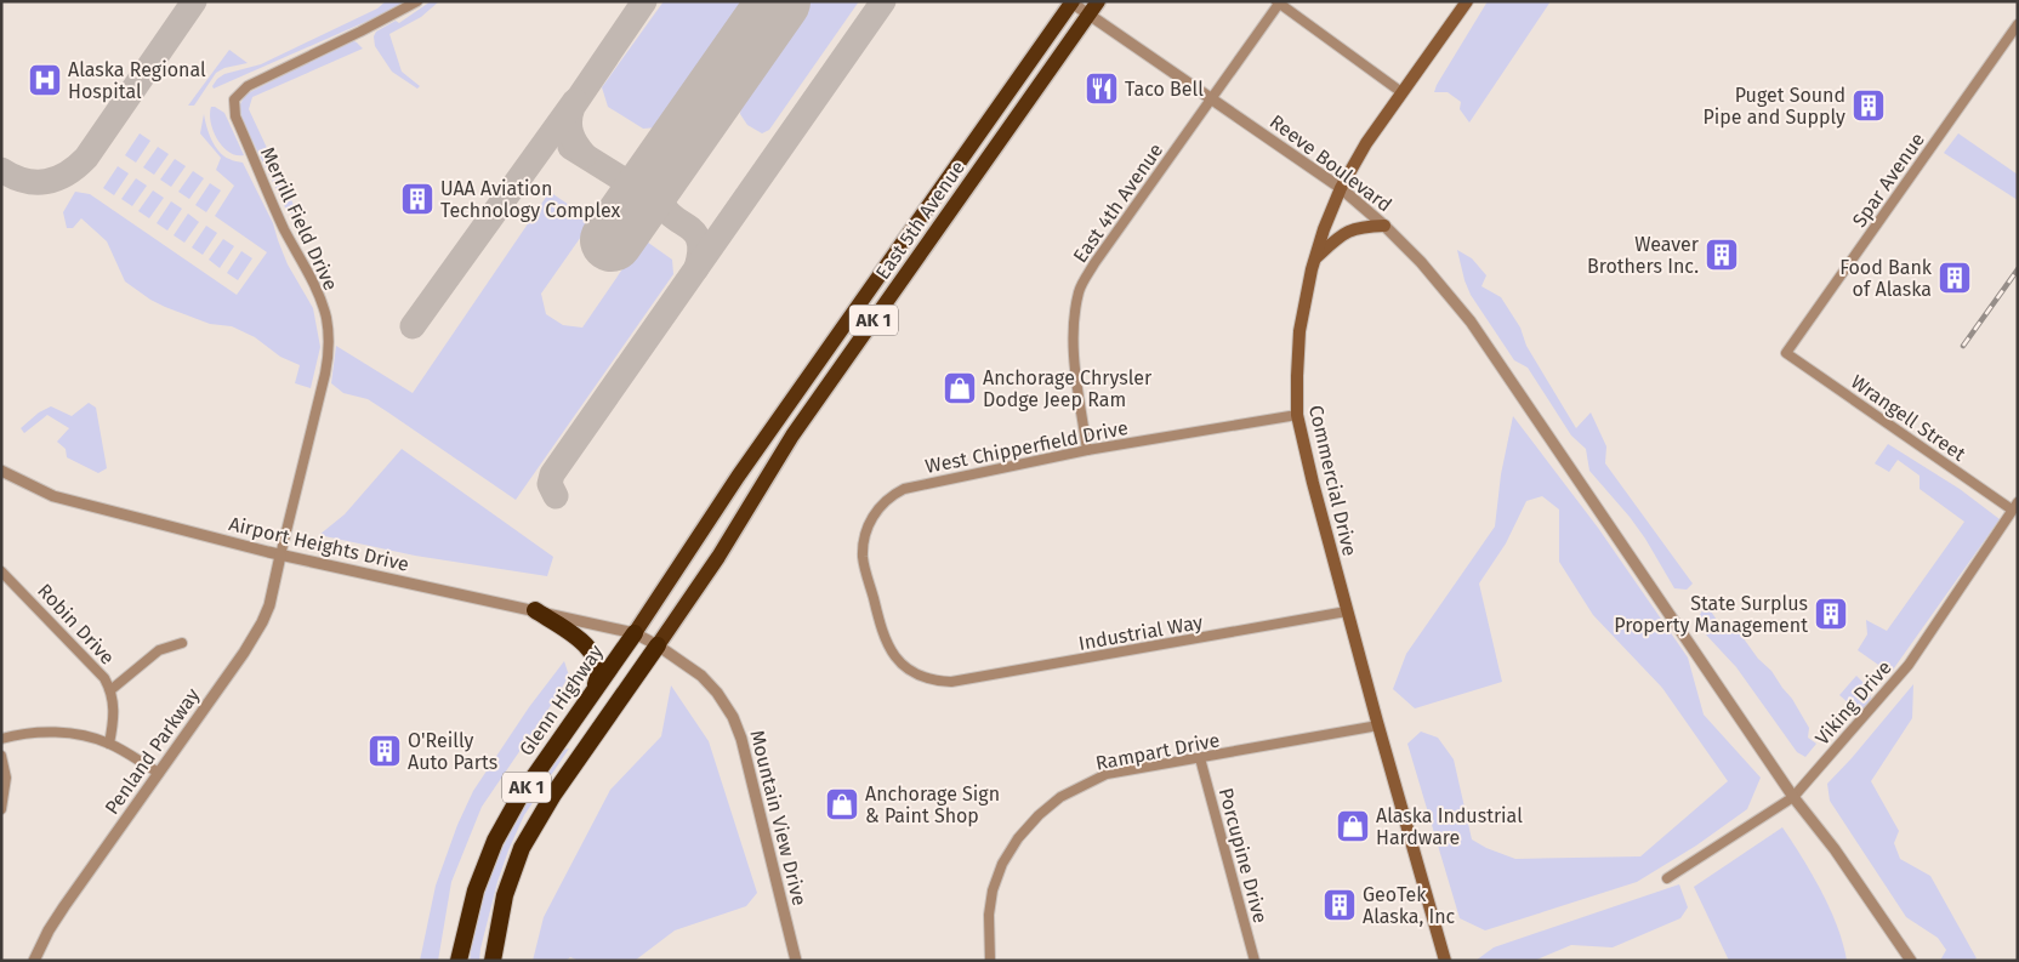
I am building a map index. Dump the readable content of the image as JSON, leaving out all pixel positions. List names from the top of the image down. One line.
{"streets":{"highway":["East 5th Avenue","AK 1","Glenn Highway"],"main road":["Commercial Drive"],"street":["Reeve Boulevard","Spar Avenue","East 4th Avenue","Merrill Field Drive","Wrangell Street","West Chipperfield Drive","Airport Heights Drive","Robin Drive","Industrial Way","Viking Drive","Penland Parkway","Rampart Drive","Mountain View Drive","Porcupine Drive"]},"crossings":[["Reeve Boulevard","East 4th Avenue"],["Reeve Boulevard","East 5th Avenue"],["Reeve Boulevard","Commercial Drive"],["Reeve Boulevard","Viking Drive"],["Spar Avenue","Wrangell Street"],["East 4th Avenue","West Chipperfield Drive"],["Merrill Field Drive","Airport Heights Drive"],["Merrill Field Drive","Penland Parkway"],["East 5th Avenue","AK 1"],["East 5th Avenue","Airport Heights Drive"],["East 5th Avenue","Glenn Highway"],["East 5th Avenue","Mountain View Drive"],["AK 1","Mountain View Drive"],["Wrangell Street","Viking Drive"],["West Chipperfield Drive","Commercial Drive"],["West Chipperfield Drive","Industrial Way"],["Commercial Drive","Industrial Way"],["Commercial Drive","Rampart Drive"],["Airport Heights Drive","Glenn Highway"],["Airport Heights Drive","Penland Parkway"],["Airport Heights Drive","Mountain View Drive"],["Glenn Highway","Mountain View Drive"],["Rampart Drive","Porcupine Drive"]],"places":{"hospital":["Alaska Regional Hospital"],"restaurant":["Taco Bell"],"building":["Puget Sound Pipe and Supply","UAA Aviation Technology Complex","Weaver Brothers Inc.","Food Bank of Alaska","State Surplus Property Management","O'Reilly Auto Parts","GeoTek Alaska, Inc"],"shop":["Anchorage Chrysler Dodge Jeep Ram","Anchorage Sign & Paint Shop","Alaska Industrial Hardware"]}}
